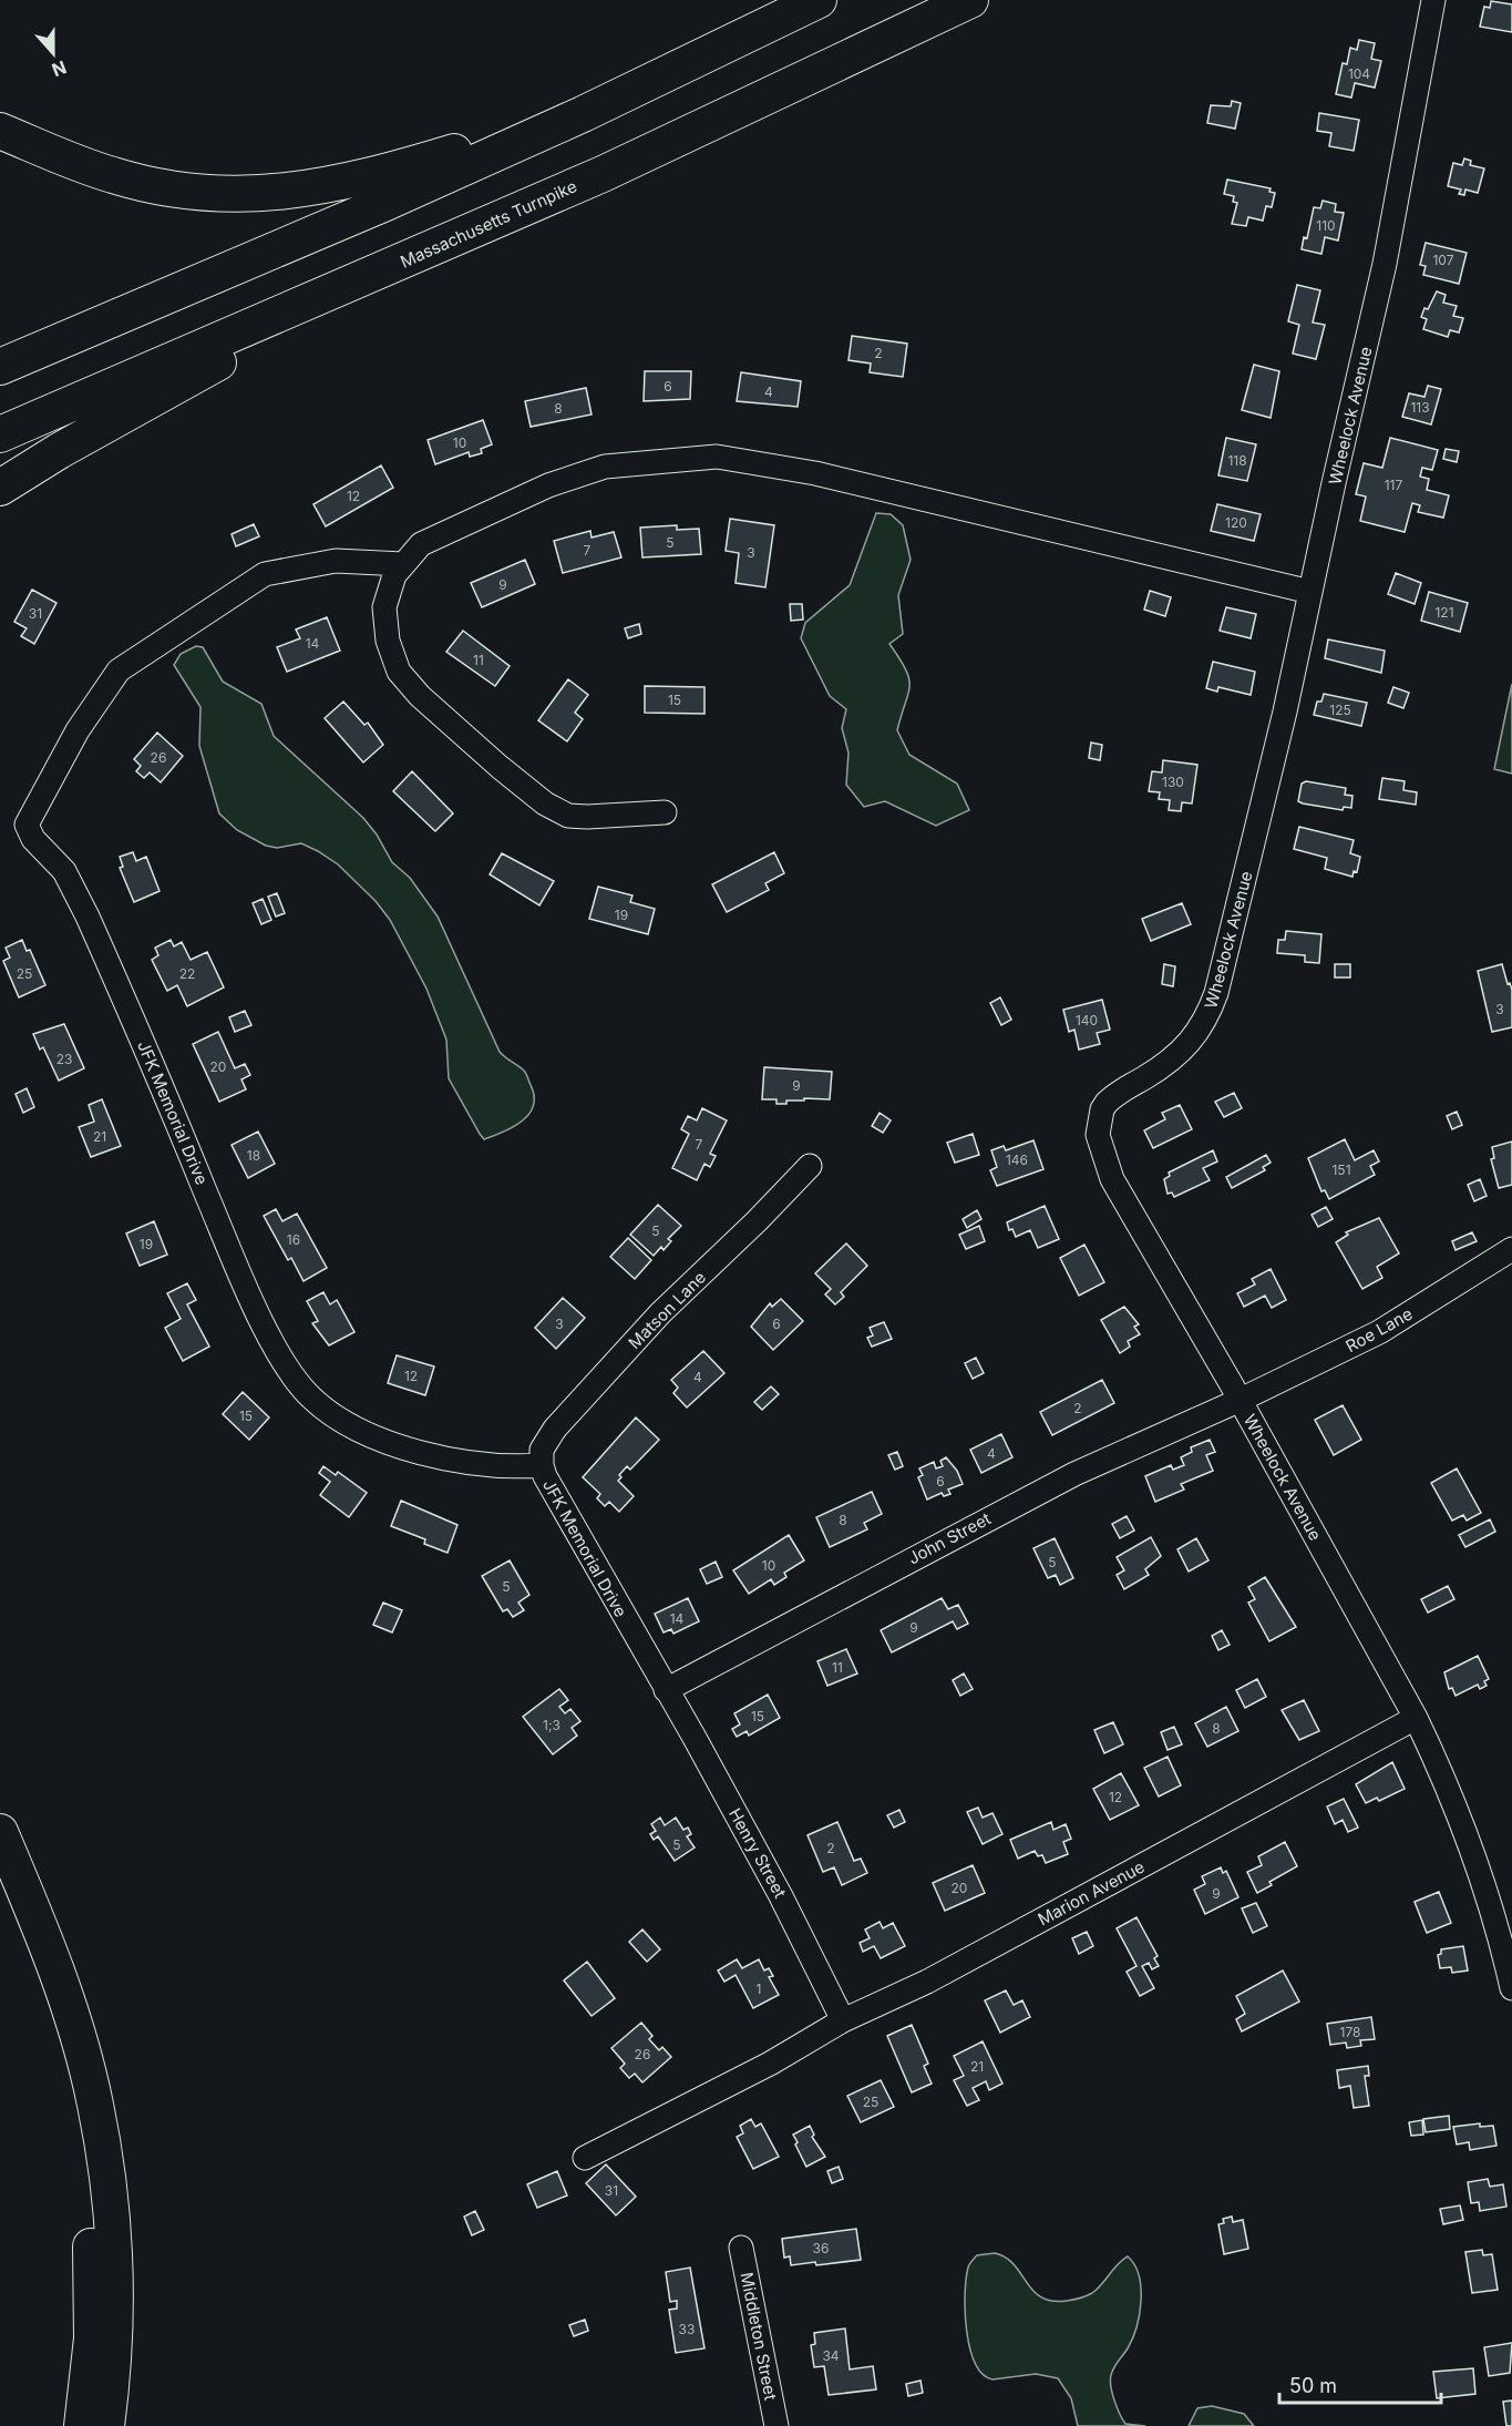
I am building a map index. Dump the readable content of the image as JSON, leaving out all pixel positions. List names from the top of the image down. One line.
{"streets":{"highway":["Massachusetts Turnpike"],"street":["Wheelock Avenue","JFK Memorial Drive","Matson Lane","Roe Lane","John Street","Henry Street","Marion Avenue","Middleton Street"]},"crossings":[["Wheelock Avenue","Roe Lane"],["Wheelock Avenue","John Street"],["Wheelock Avenue","Marion Avenue"],["JFK Memorial Drive","Matson Lane"],["JFK Memorial Drive","John Street"],["JFK Memorial Drive","Henry Street"],["Roe Lane","John Street"],["John Street","Henry Street"],["Henry Street","Marion Avenue"]],"house_numbers":["104","110","107","2","6","4","113","8","10","118","117","12","120","5","7","3","9","121","31","14","11","15","125","26","130","19","25","22","3","140","23","20","9","21","7","18","146","151","5","16","19","3","6","12","4","2","15","4","6","8","5","10","5","14","9","11","15","1;3","8","12","5","2","20","9","1","178","26","21","25","31","36","33","34"],"scale_bar":"50 m","north":"bottom"}
